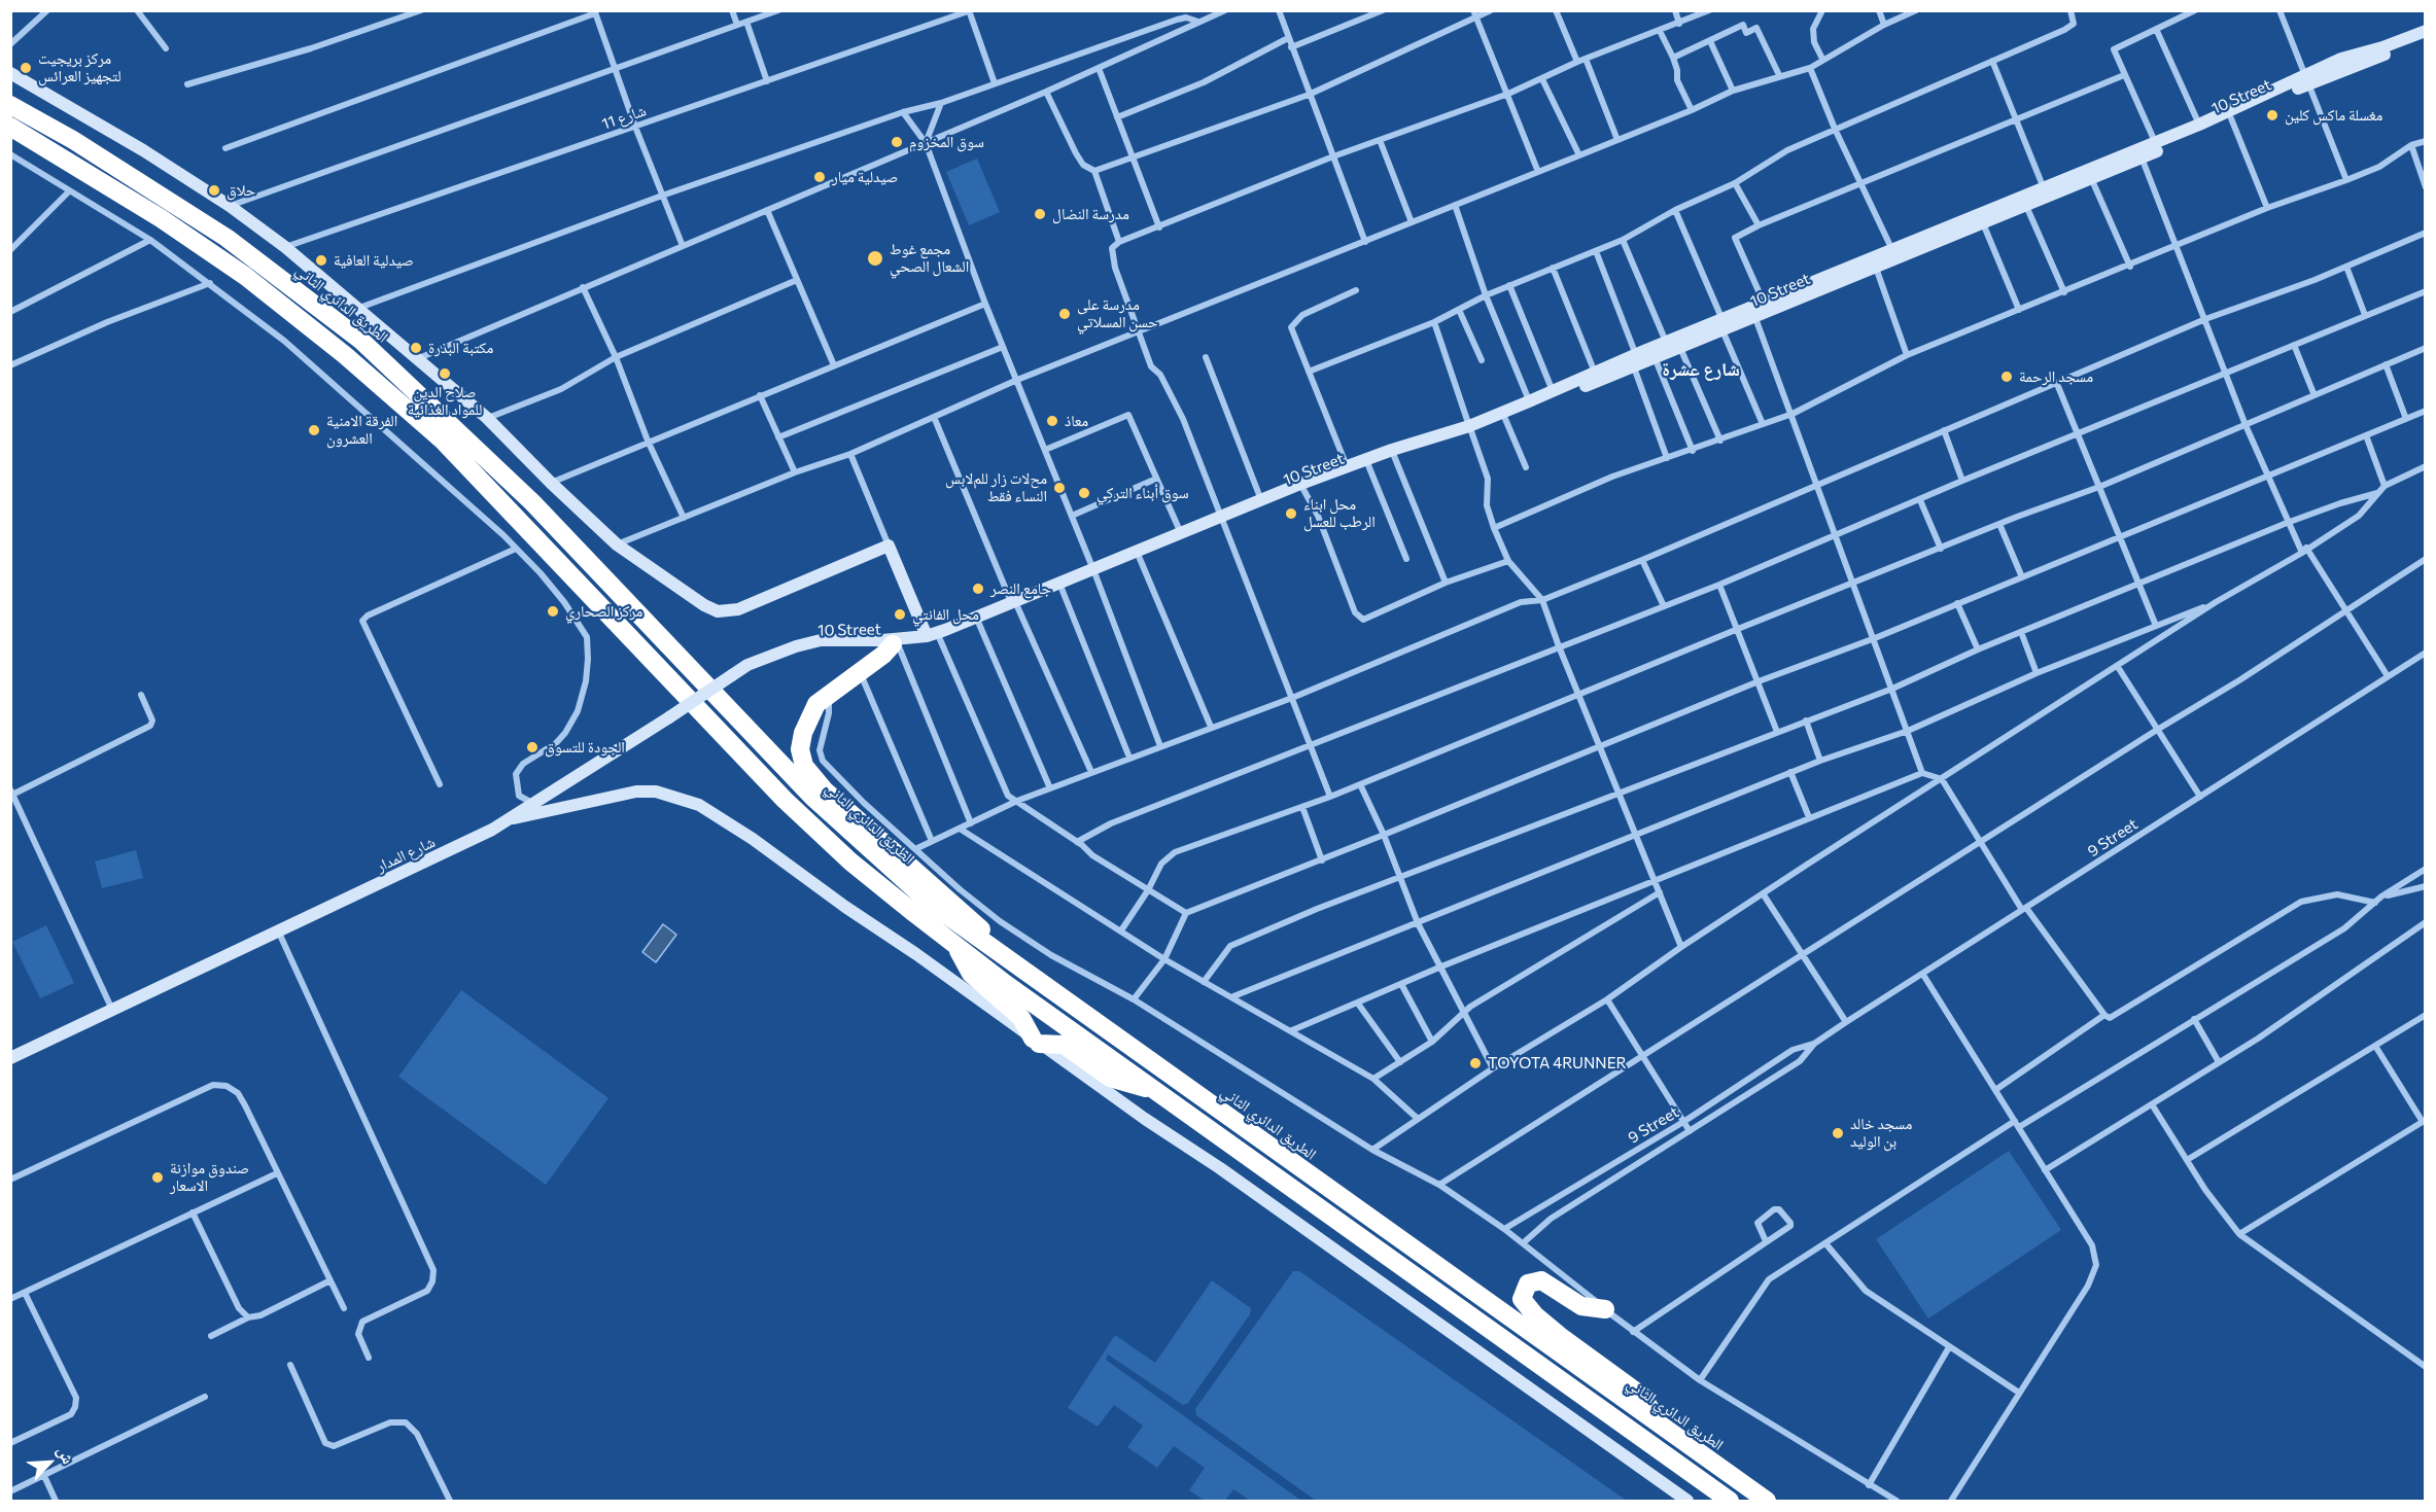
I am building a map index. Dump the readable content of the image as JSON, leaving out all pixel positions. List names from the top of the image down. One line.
{"streets":{"highway":["الطريق الدائري الثاني"],"main road":["10 Street","شارع المدار"],"street":["شارع 11","9 Street"]},"crossings":[["10 Street","شارع المدار"]],"districts":["شارع عشرة"],"places":["مركز بريجيت لتجهيز العرائس","مغسلة ماكس كلين","سوق المخزوم","صيدلية ميار","حلاق","مدرسة النضال","مجمع غوط الشعال الصحي","صيدلية العافية","مدرسة على حسن المسلاتي","مكتبة البذرة","صلاح الدين للمواد الغذائية","مسجد الرحمة","معاذ","الفرقة الامنية العشرون","محﻻت زار للمﻻبس النساء فقط","سوق أبناء التركي","محل ابناء الرطب للعسل","جامع النصر","مركز الصحاري","محل الفانتي","الجودة للتسوق","TOYOTA 4RUNNER","مسجد خالد بن الوليد","صندوق موازنة الاسعار"],"north":"top right"}
